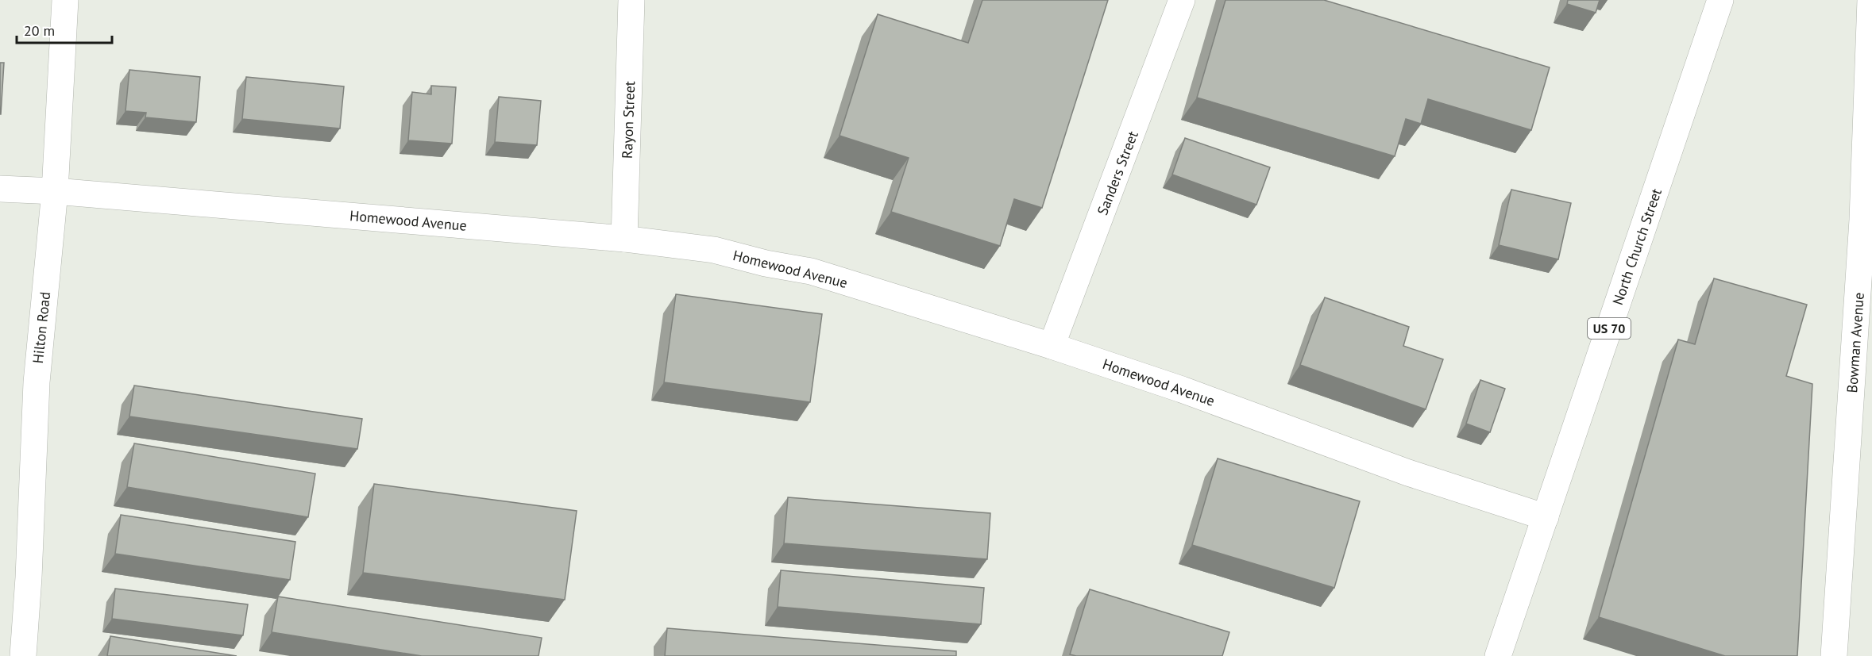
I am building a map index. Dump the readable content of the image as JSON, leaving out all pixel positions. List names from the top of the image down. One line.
{"streets":{"street":["Rayon Street","Sanders Street","Homewood Avenue","North Church Street","Hilton Road","US 70","Bowman Avenue"]},"crossings":[["Rayon Street","Homewood Avenue"],["Sanders Street","Homewood Avenue"],["Homewood Avenue","North Church Street"],["Homewood Avenue","Hilton Road"]],"scale_bar":"20 m"}
